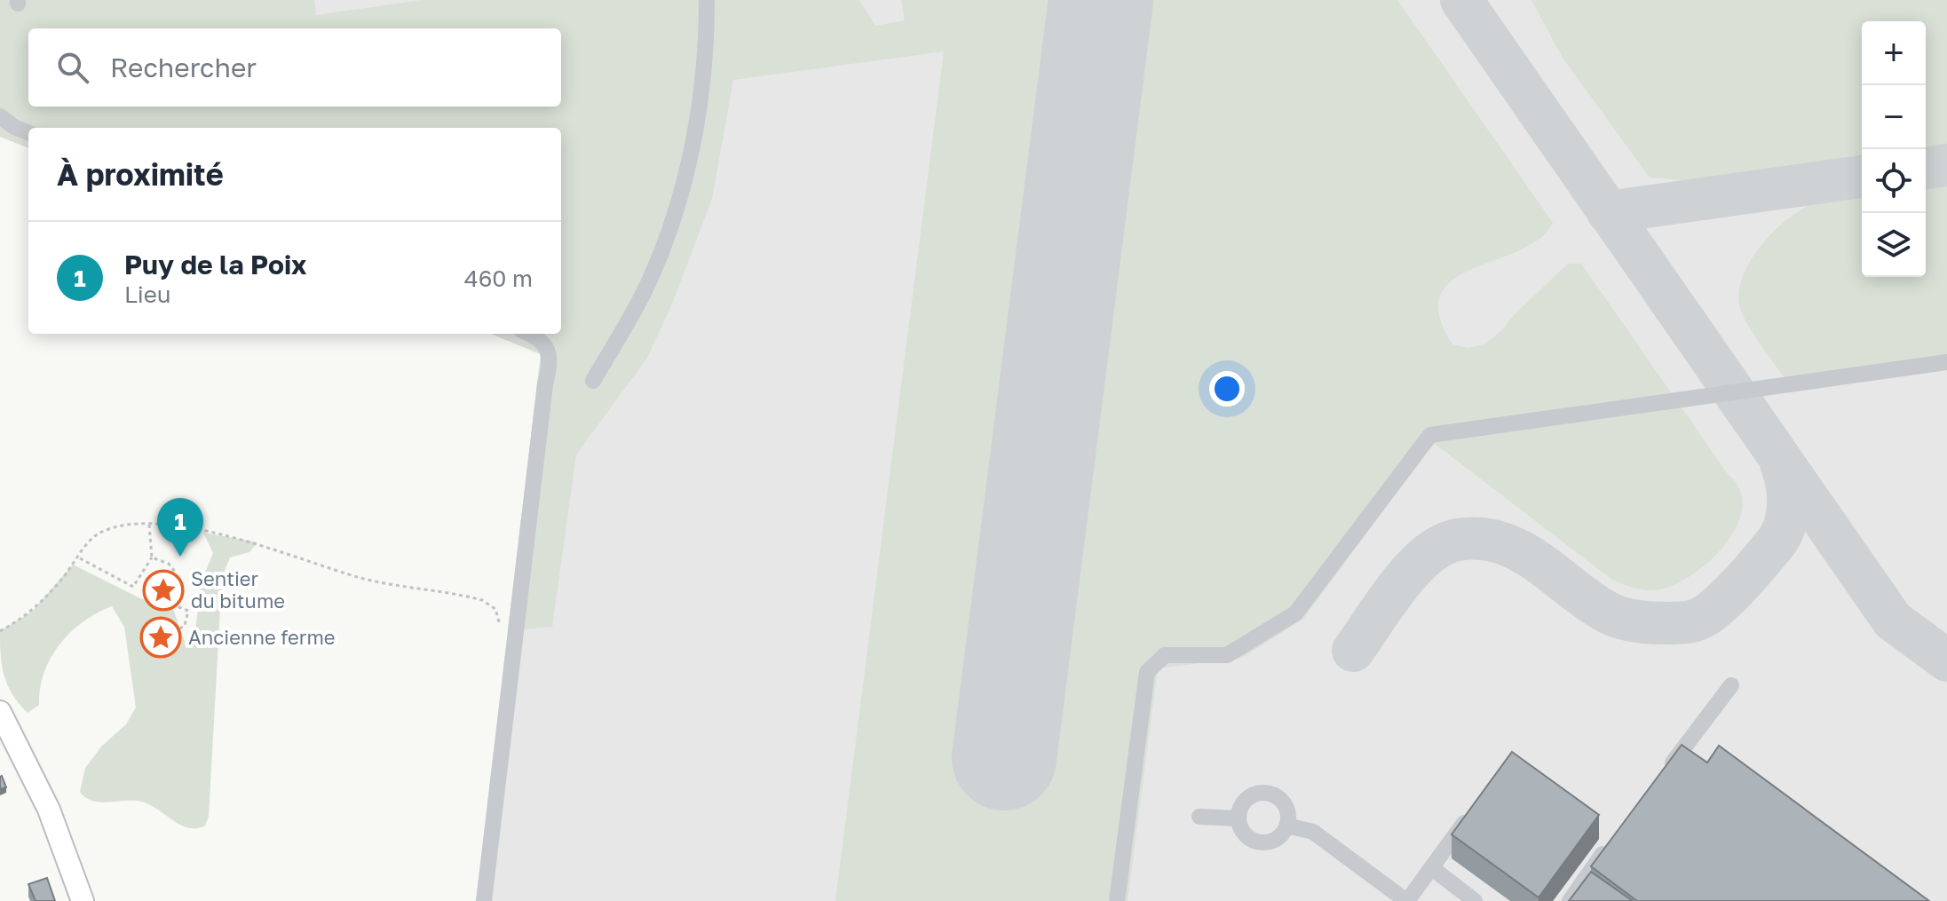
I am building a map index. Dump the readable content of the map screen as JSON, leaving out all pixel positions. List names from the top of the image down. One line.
{"places":{"place":["Sentier du bitume","Ancienne ferme"]},"page":{"map_buttons":["+","−"],"search":"Rechercher","heading":"À proximité","list":[{"mark":"1","name":"Puy de la Poix","note":"Lieu","value":"460 m"}],"pins":"1"}}
